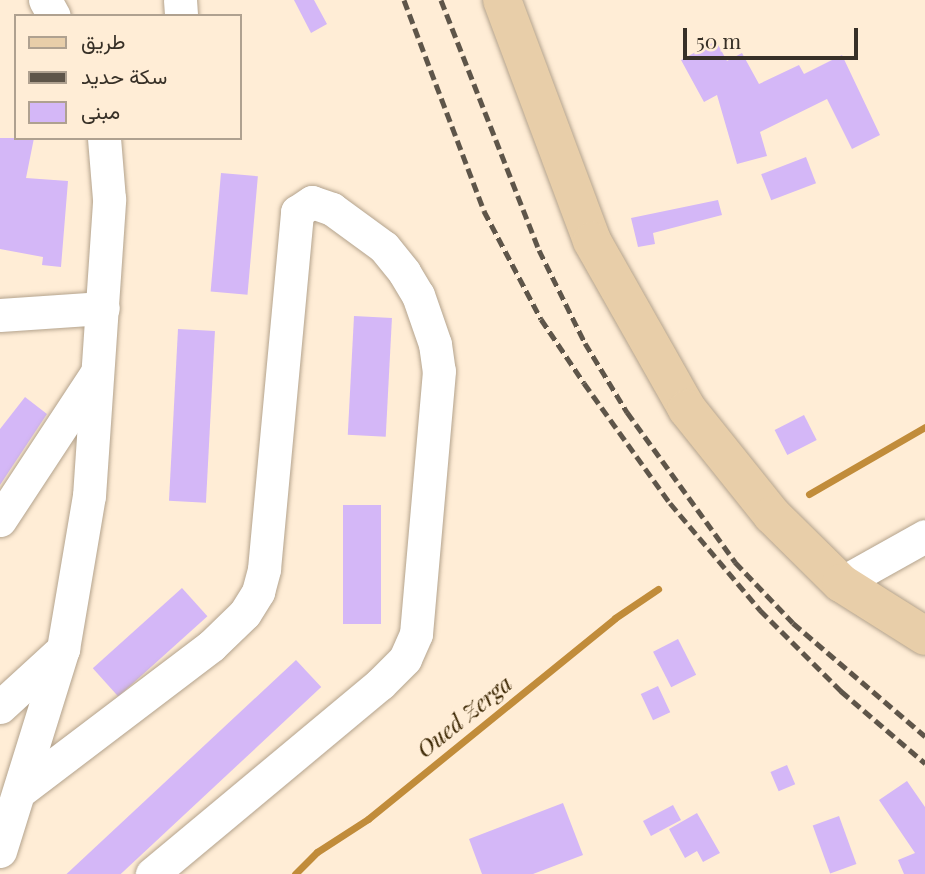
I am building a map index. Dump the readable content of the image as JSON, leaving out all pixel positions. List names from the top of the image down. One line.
{"water":["Oued Zerga"],"legend":["طريق","سكة حديد","مبنى"],"scale_bar":"50 m"}
